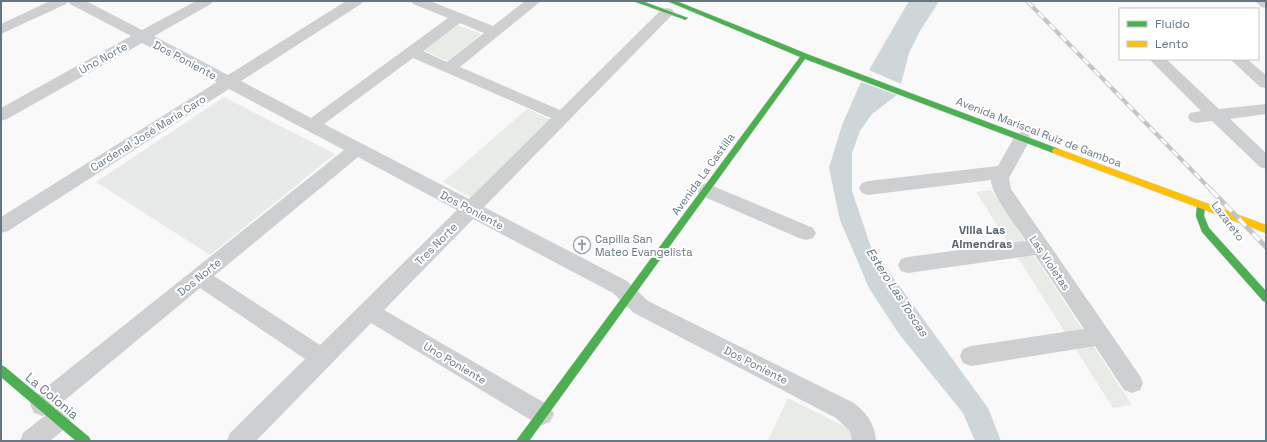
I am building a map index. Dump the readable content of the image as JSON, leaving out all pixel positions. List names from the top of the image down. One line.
{"streets":{"main road":["Avenida Mariscal Ruiz de Gamboa","Avenida La Castilla","Lazareto","La Colonia"],"street":["Uno Norte","Dos Poniente","Cardenal José María Caro","Tres Norte","Las Violetas","Dos Norte","Uno Poniente"]},"crossings":[["Uno Norte","Dos Poniente"],["Dos Poniente","Cardenal José María Caro"],["Dos Poniente","Avenida La Castilla"],["Dos Poniente","Tres Norte"],["Dos Poniente","Dos Norte"],["Avenida Mariscal Ruiz de Gamboa","Avenida La Castilla"],["Avenida Mariscal Ruiz de Gamboa","Lazareto"],["Avenida Mariscal Ruiz de Gamboa","Tres Norte"],["Avenida Mariscal Ruiz de Gamboa","Las Violetas"],["Avenida La Castilla","Uno Poniente"],["Tres Norte","Uno Poniente"],["Dos Norte","La Colonia"]],"districts":["Villa Las Almendras"],"water":["Estero Las Toscas"],"places":{"church":["Capilla San Mateo Evangelista"]},"legend":["Fluido","Lento"]}
